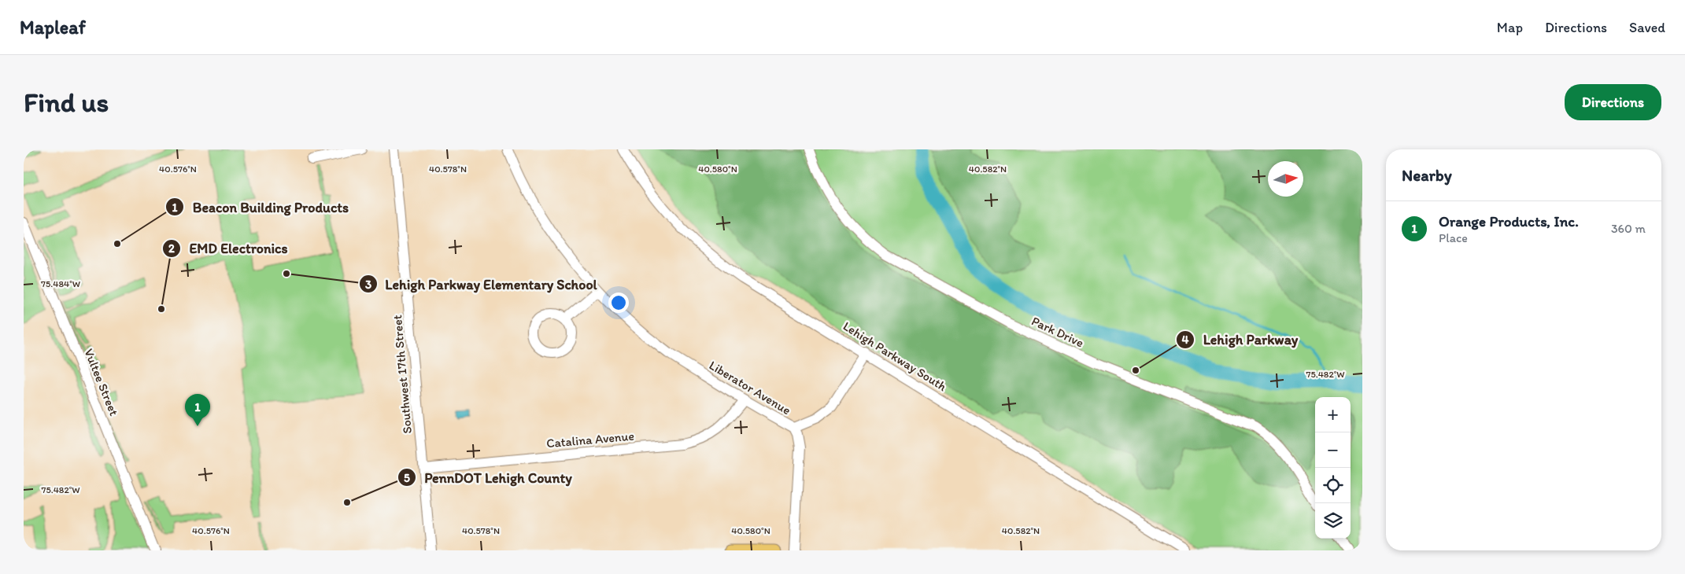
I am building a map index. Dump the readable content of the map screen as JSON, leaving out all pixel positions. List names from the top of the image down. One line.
{"streets":{"street":["Park Drive","Lehigh Parkway South","Southwest 17th Street","Vultee Street","Liberator Avenue","Catalina Avenue"]},"crossings":[["Southwest 17th Street","Catalina Avenue"],["Liberator Avenue","Catalina Avenue"]],"places":["Beacon Building Products","Lehigh Parkway Elementary School","EMD Electronics","Lehigh Parkway","PennDOT Lehigh County"],"north":"right","page":{"header":"Mapleaf","nav":["Map","Directions","Saved"],"buttons":"Directions","title":"Find us","heading":"Nearby","list":[{"mark":"1","name":"Orange Products, Inc.","note":"Place","value":"360 m"}],"pins":"1","map_buttons":["+","−"]},"coordinates":["40.576°N","40.578°N","40.580°N","40.582°N","75.484°W","75.482°W"]}
